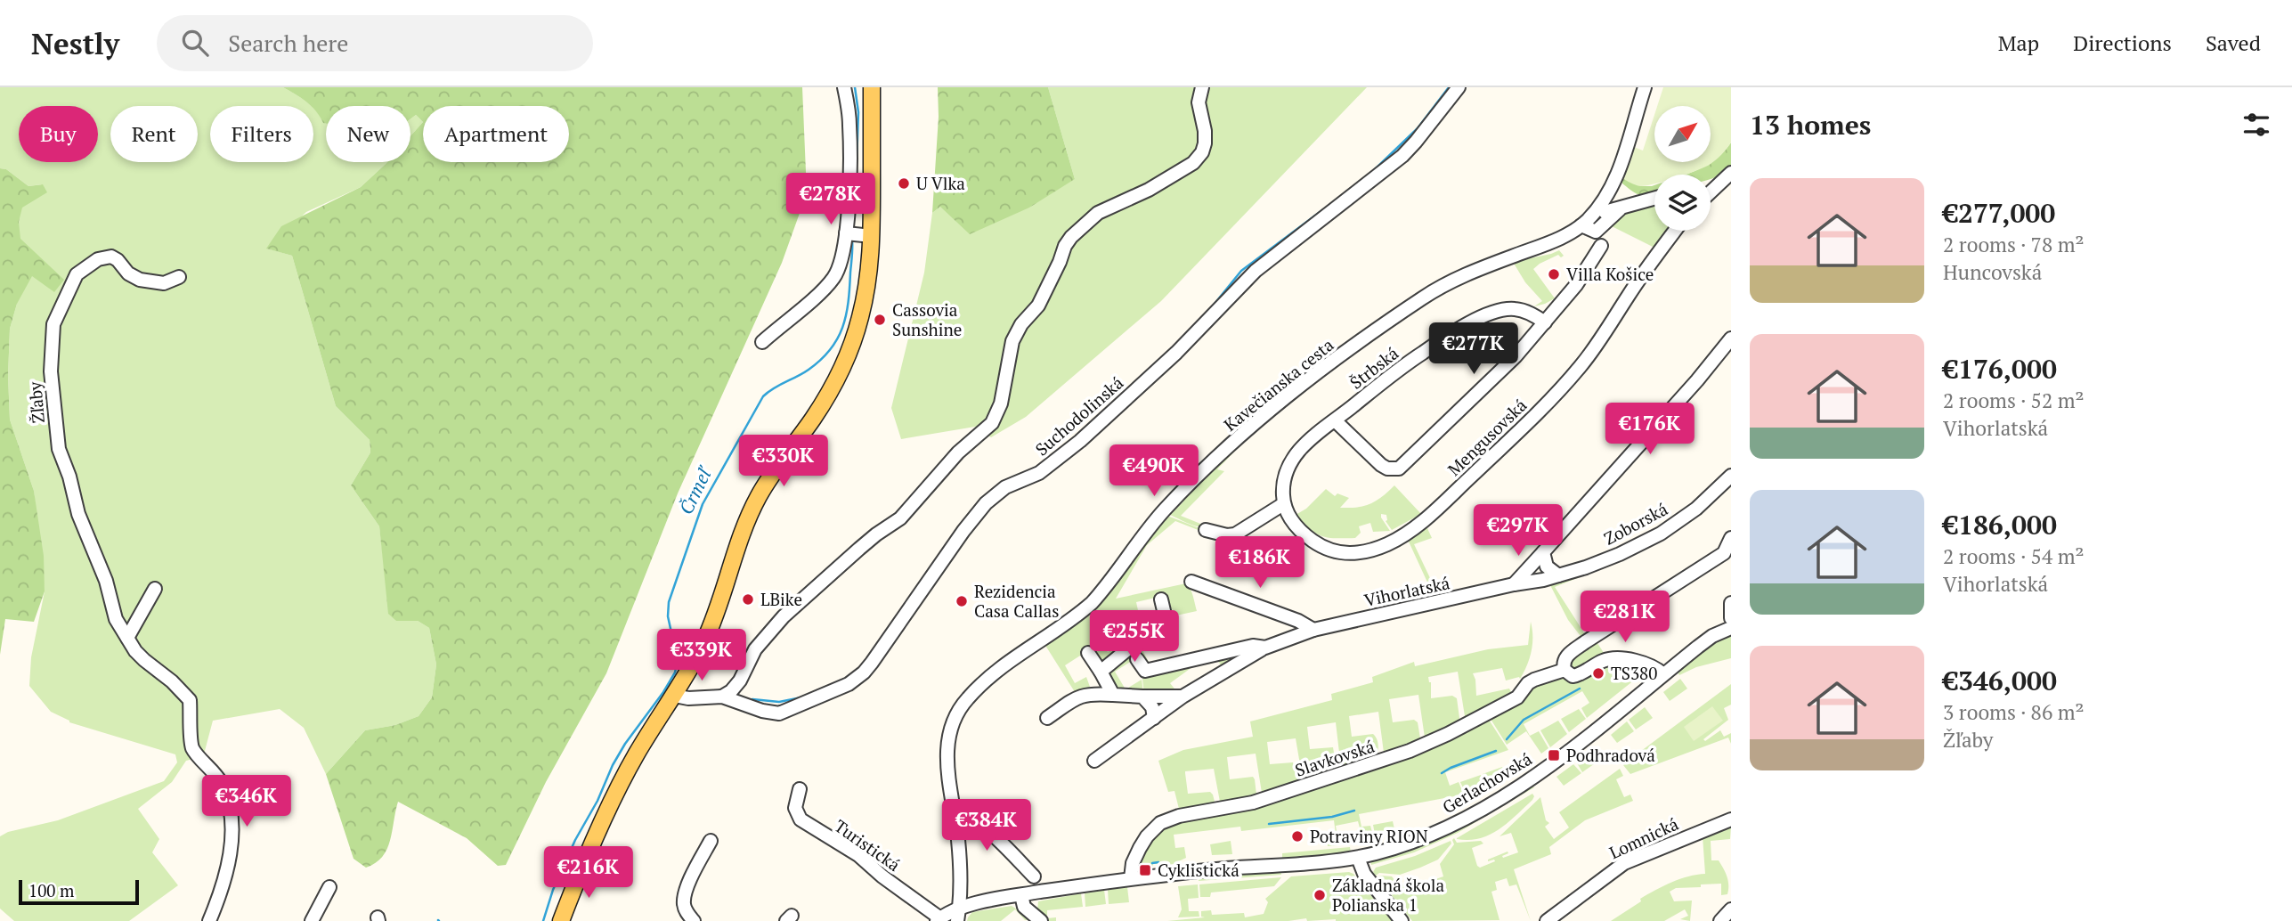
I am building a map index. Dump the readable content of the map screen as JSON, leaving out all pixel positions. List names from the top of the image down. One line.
{"streets":{"street":["Štrbská","Kavečianska cesta","Žľaby","Suchodolinská","Mengusovská","Zoborská","Vihorlatská","Slavkovská","Gerlachovská","Lomnická","Turistická"]},"crossings":[["Štrbská","Mengusovská"],["Kavečianska cesta","Gerlachovská"],["Kavečianska cesta","Turistická"],["Zoborská","Vihorlatská"],["Slavkovská","Gerlachovská"],["Gerlachovská","Turistická"]],"water":["Črmeľ"],"places":{"other":["U Vlka","Villa Košice","Cassovia Sunshine","LBike","Rezidencia Casa Callas","TS380","Potraviny RION","Základná škola Polianska 1"],"transit":["Podhradová","Cyklistická"]},"scale_bar":"100 m","north":"top right","page":{"header":"Nestly","search":"Search here","nav":["Map","Directions","Saved"],"heading":"13 homes","chip":["Buy","Rent","Filters","New","Apartment"],"list":[{"name":"€277,000","note":"2 rooms · 78 m² · Huncovská"},{"name":"€176,000","note":"2 rooms · 52 m² · Vihorlatská"},{"name":"€186,000","note":"2 rooms · 54 m² · Vihorlatská"},{"name":"€346,000","note":"3 rooms · 86 m² · Žľaby"}],"price":["€278K","€277K","€176K","€330K","€490K","€297K","€186K","€281K","€255K","€339K","€346K","€384K","€216K"],"scale":"100 m"}}
